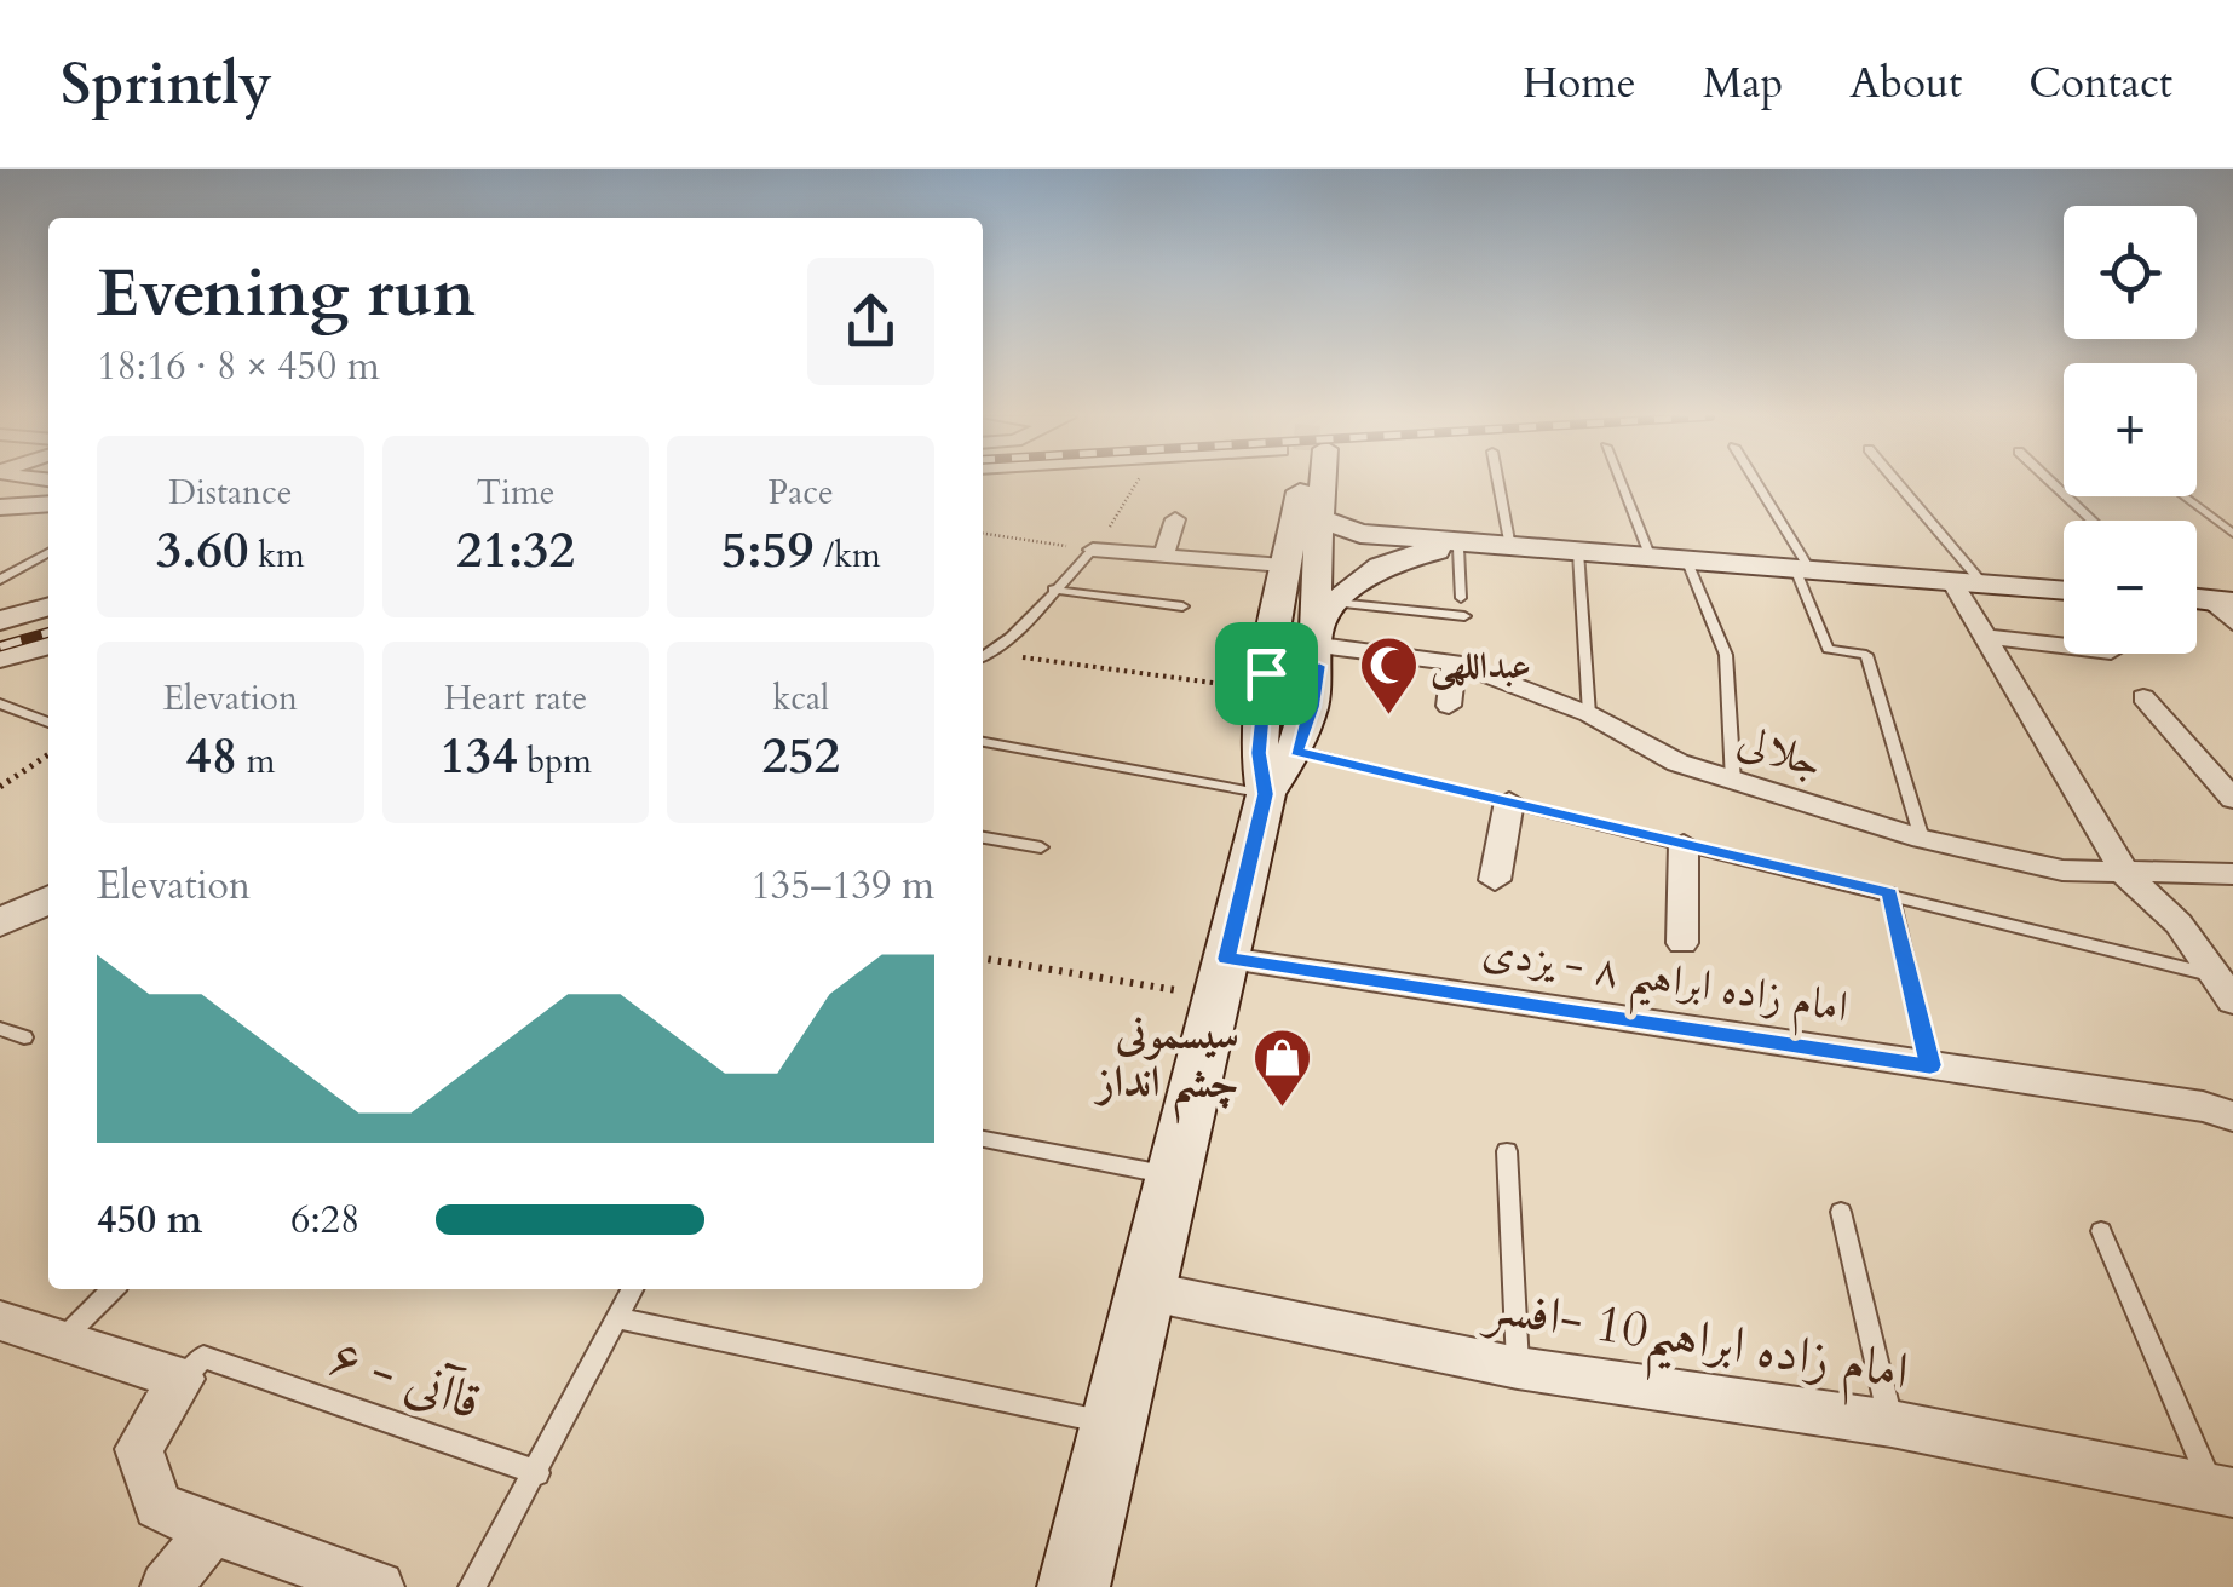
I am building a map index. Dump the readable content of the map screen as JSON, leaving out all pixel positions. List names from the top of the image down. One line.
{"streets":{"street":["جلالی","امام زاده ابراهیم ۸ - یزدی","امام زاده ابراهیم10 -افسر"],"lane":["۶ - قاآنی"]},"places":{"mosque":["عبداللهی"],"shop":["سیسمونی چشم انداز"]},"page":{"header":"Sprintly","nav":["Home","Map","About","Contact"],"map_buttons":["+","−"],"heading":["Evening run","18:16 · 8 × 450 m"],"stats":[["Distance","3.60 km"],["Time","21:32"],["Pace","5:59 /km"],["Elevation","48 m"],["Heart rate","134 bpm"],["kcal","252"]],"chart":["Elevation","135–139 m"],"list":[{"name":"450 m","note":"6:28"}]}}
